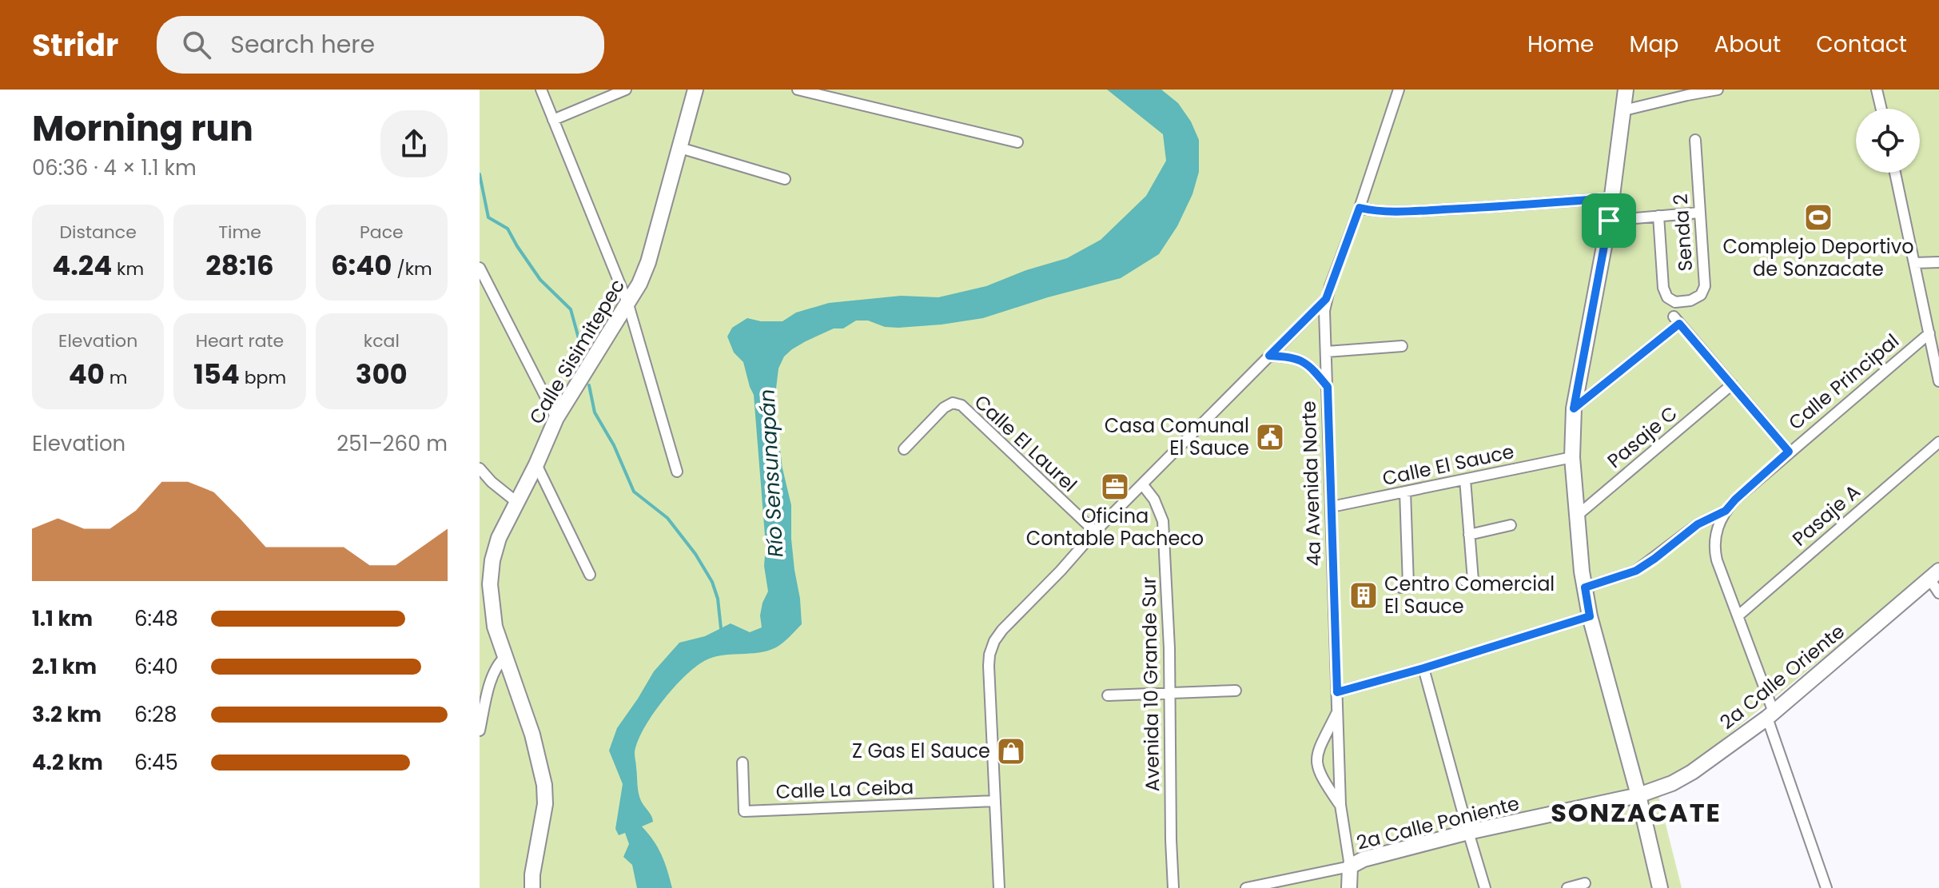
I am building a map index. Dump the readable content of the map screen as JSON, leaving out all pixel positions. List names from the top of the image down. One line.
{"streets":{"street":["Senda 2","Calle Sisimitepec","Calle Principal","Pasaje C","Calle El Laurel","Calle El Sauce","4a Avenida Norte","Pasaje A","2a Calle Oriente","Avenida 10 Grande Sur","Calle La Ceiba","2a Calle Poniente"]},"crossings":[["Calle El Sauce","4a Avenida Norte"],["4a Avenida Norte","2a Calle Poniente"],["2a Calle Oriente","2a Calle Poniente"]],"districts":["SONZACATE"],"water":["Río Sensunapán"],"places":{"sports":["Complejo Deportivo de Sonzacate"],"public building":["Casa Comunal El Sauce"],"office":["Oficina Contable Pacheco"],"building":["Centro Comercial El Sauce"],"shop":["Z Gas El Sauce"]},"page":{"header":"Stridr","search":"Search here","nav":["Home","Map","About","Contact"],"heading":["Morning run","06:36 · 4 × 1.1 km"],"stats":[["Distance","4.24 km"],["Time","28:16"],["Pace","6:40 /km"],["Elevation","40 m"],["Heart rate","154 bpm"],["kcal","300"]],"chart":["Elevation","251–260 m"],"list":[{"name":"1.1 km","note":"6:48"},{"name":"2.1 km","note":"6:40"},{"name":"3.2 km","note":"6:28"},{"name":"4.2 km","note":"6:45"}]}}
